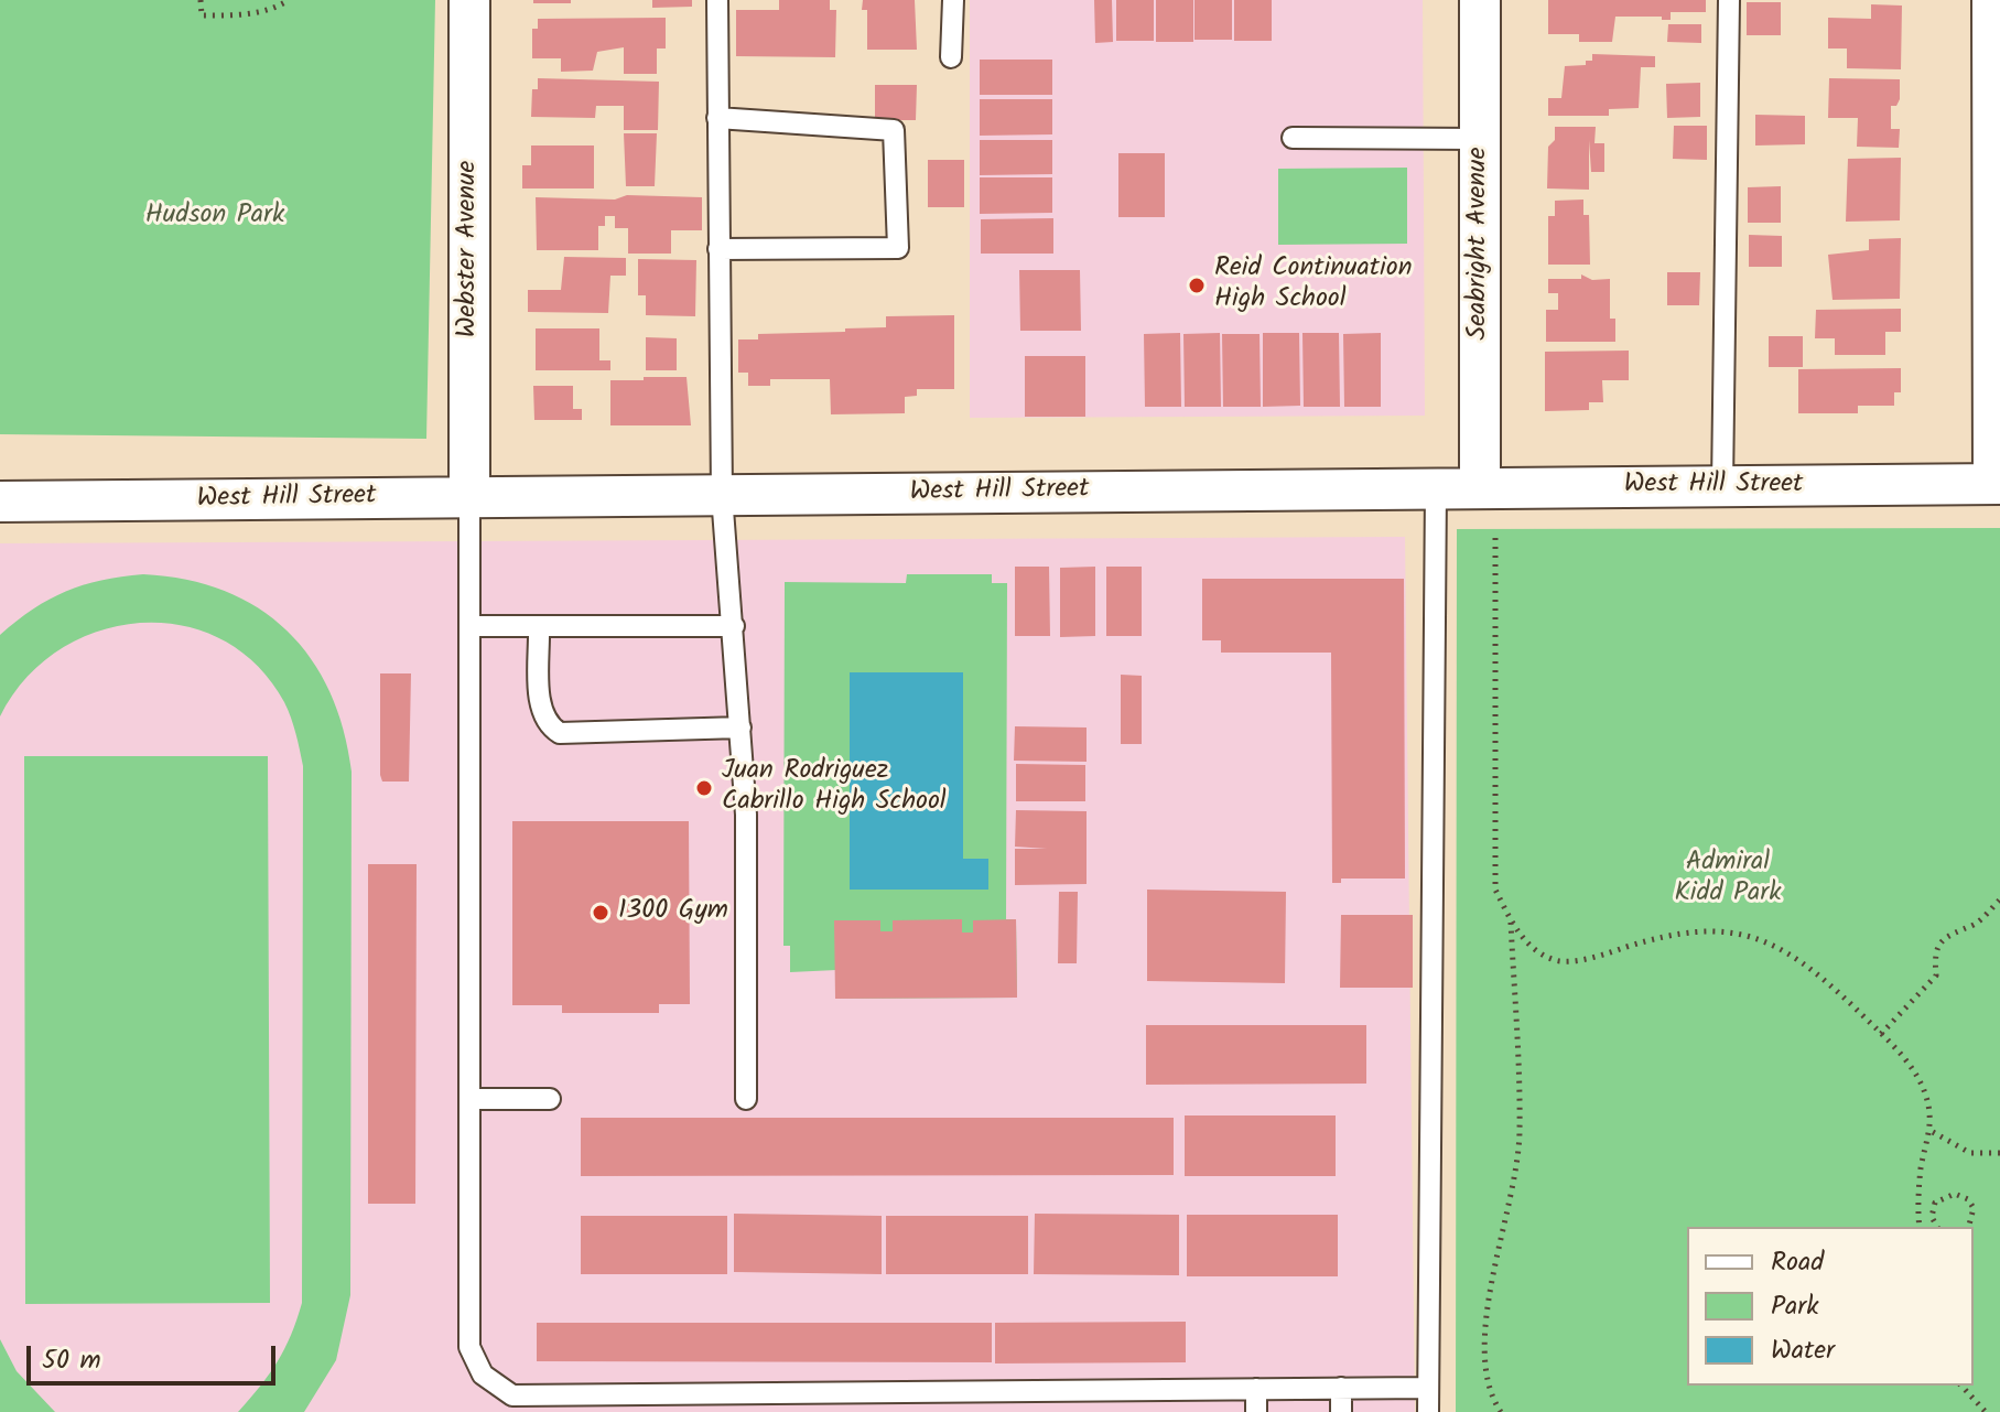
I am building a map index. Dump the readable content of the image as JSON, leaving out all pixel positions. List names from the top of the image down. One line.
{"streets":{"street":["Seabright Avenue","Webster Avenue","West Hill Street"]},"crossings":[["Seabright Avenue","West Hill Street"],["Webster Avenue","West Hill Street"]],"parks":["Hudson Park","Admiral Kidd Park"],"places":["Reid Continuation High School","Juan Rodriguez Cabrillo High School","1300 Gym"],"legend":["Road","Park","Water"],"scale_bar":"50 m"}
